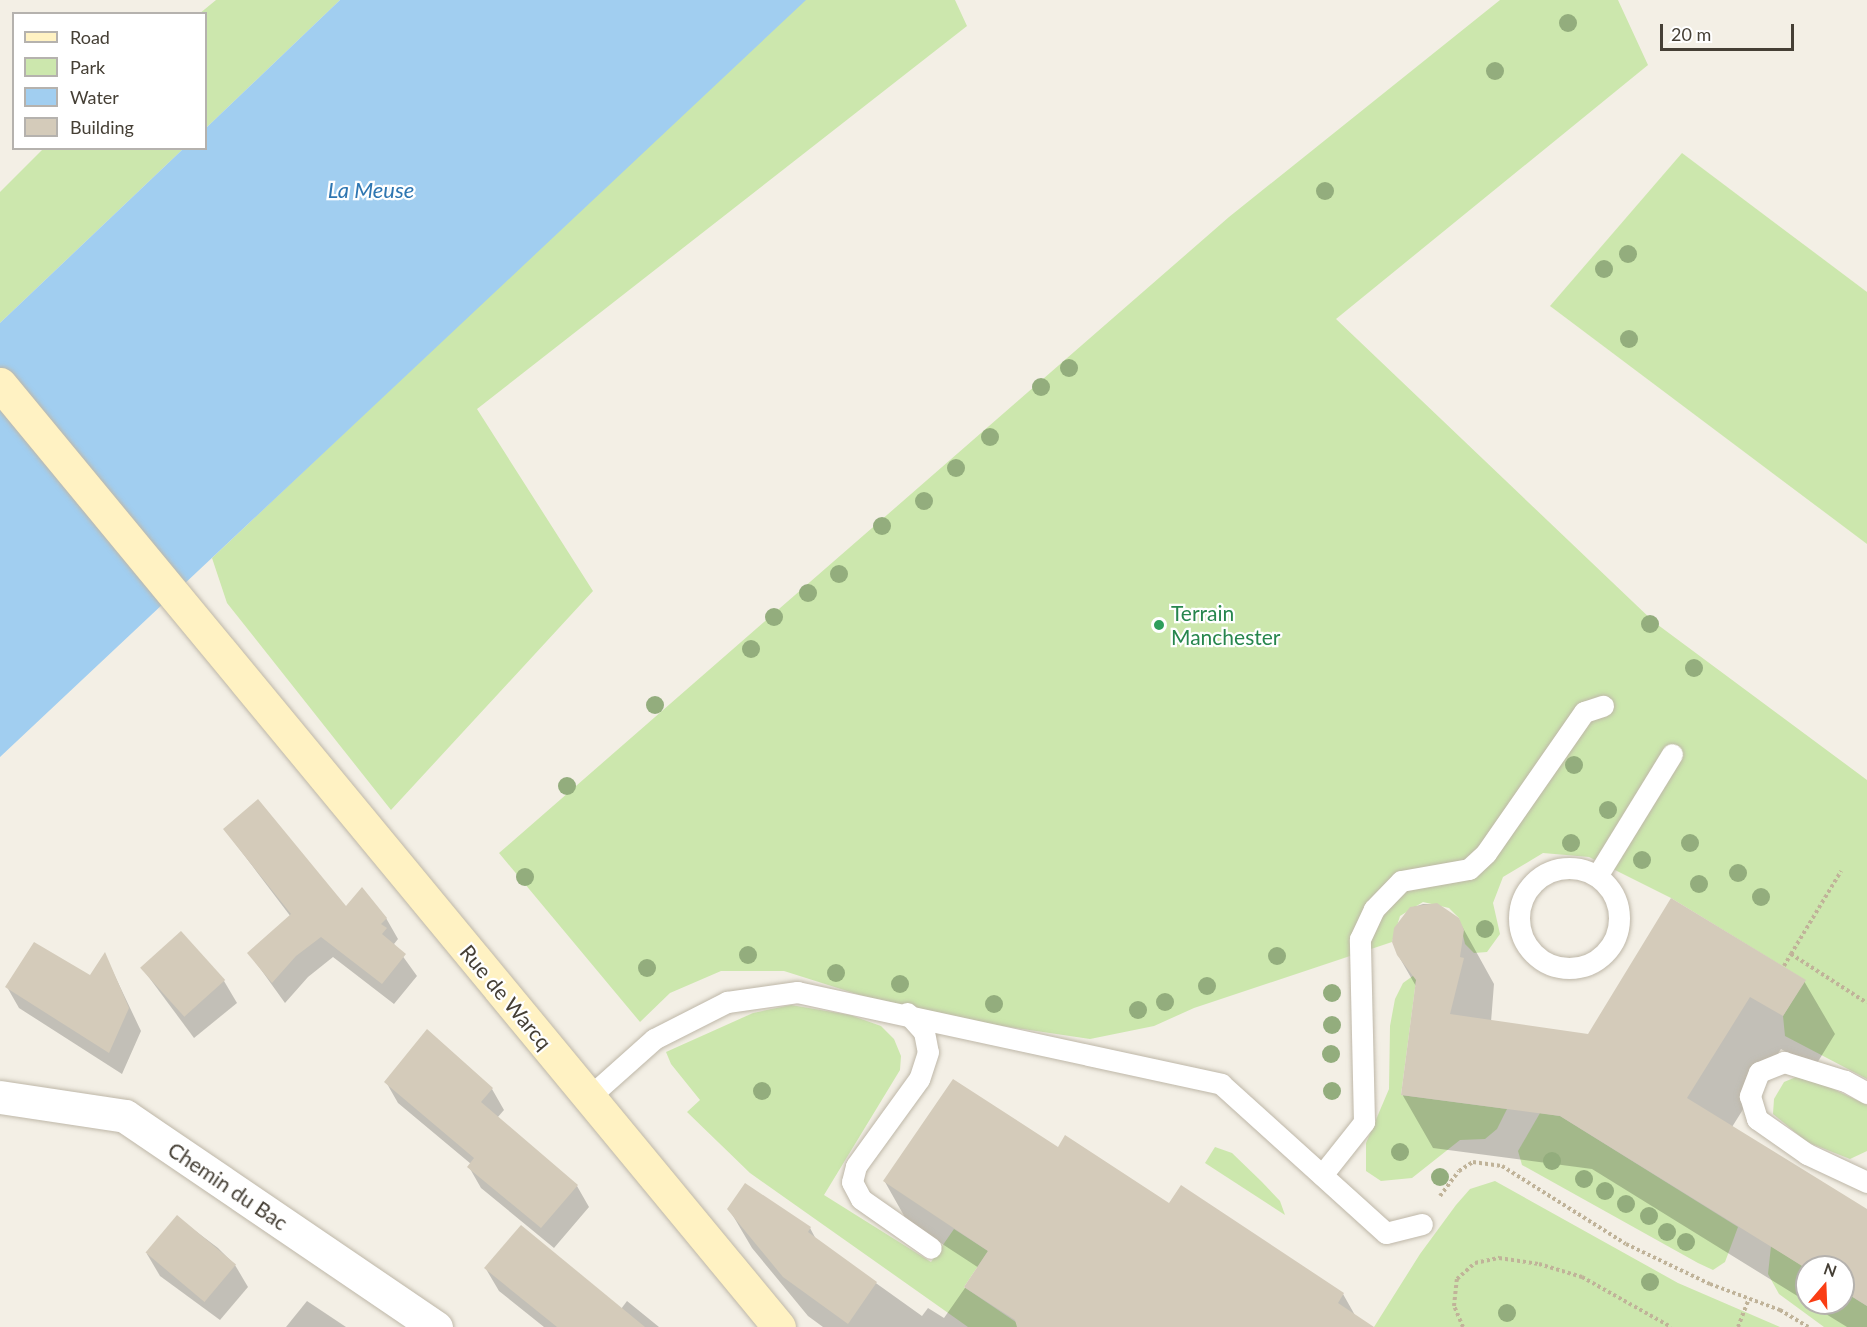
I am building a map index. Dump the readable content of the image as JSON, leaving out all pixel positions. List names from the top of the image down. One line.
{"streets":{"main road":["Rue de Warcq"],"street":["Chemin du Bac"]},"water":["La Meuse"],"places":["Terrain Manchester"],"legend":["Road","Park","Water","Building"],"scale_bar":"20 m","north":"top"}
